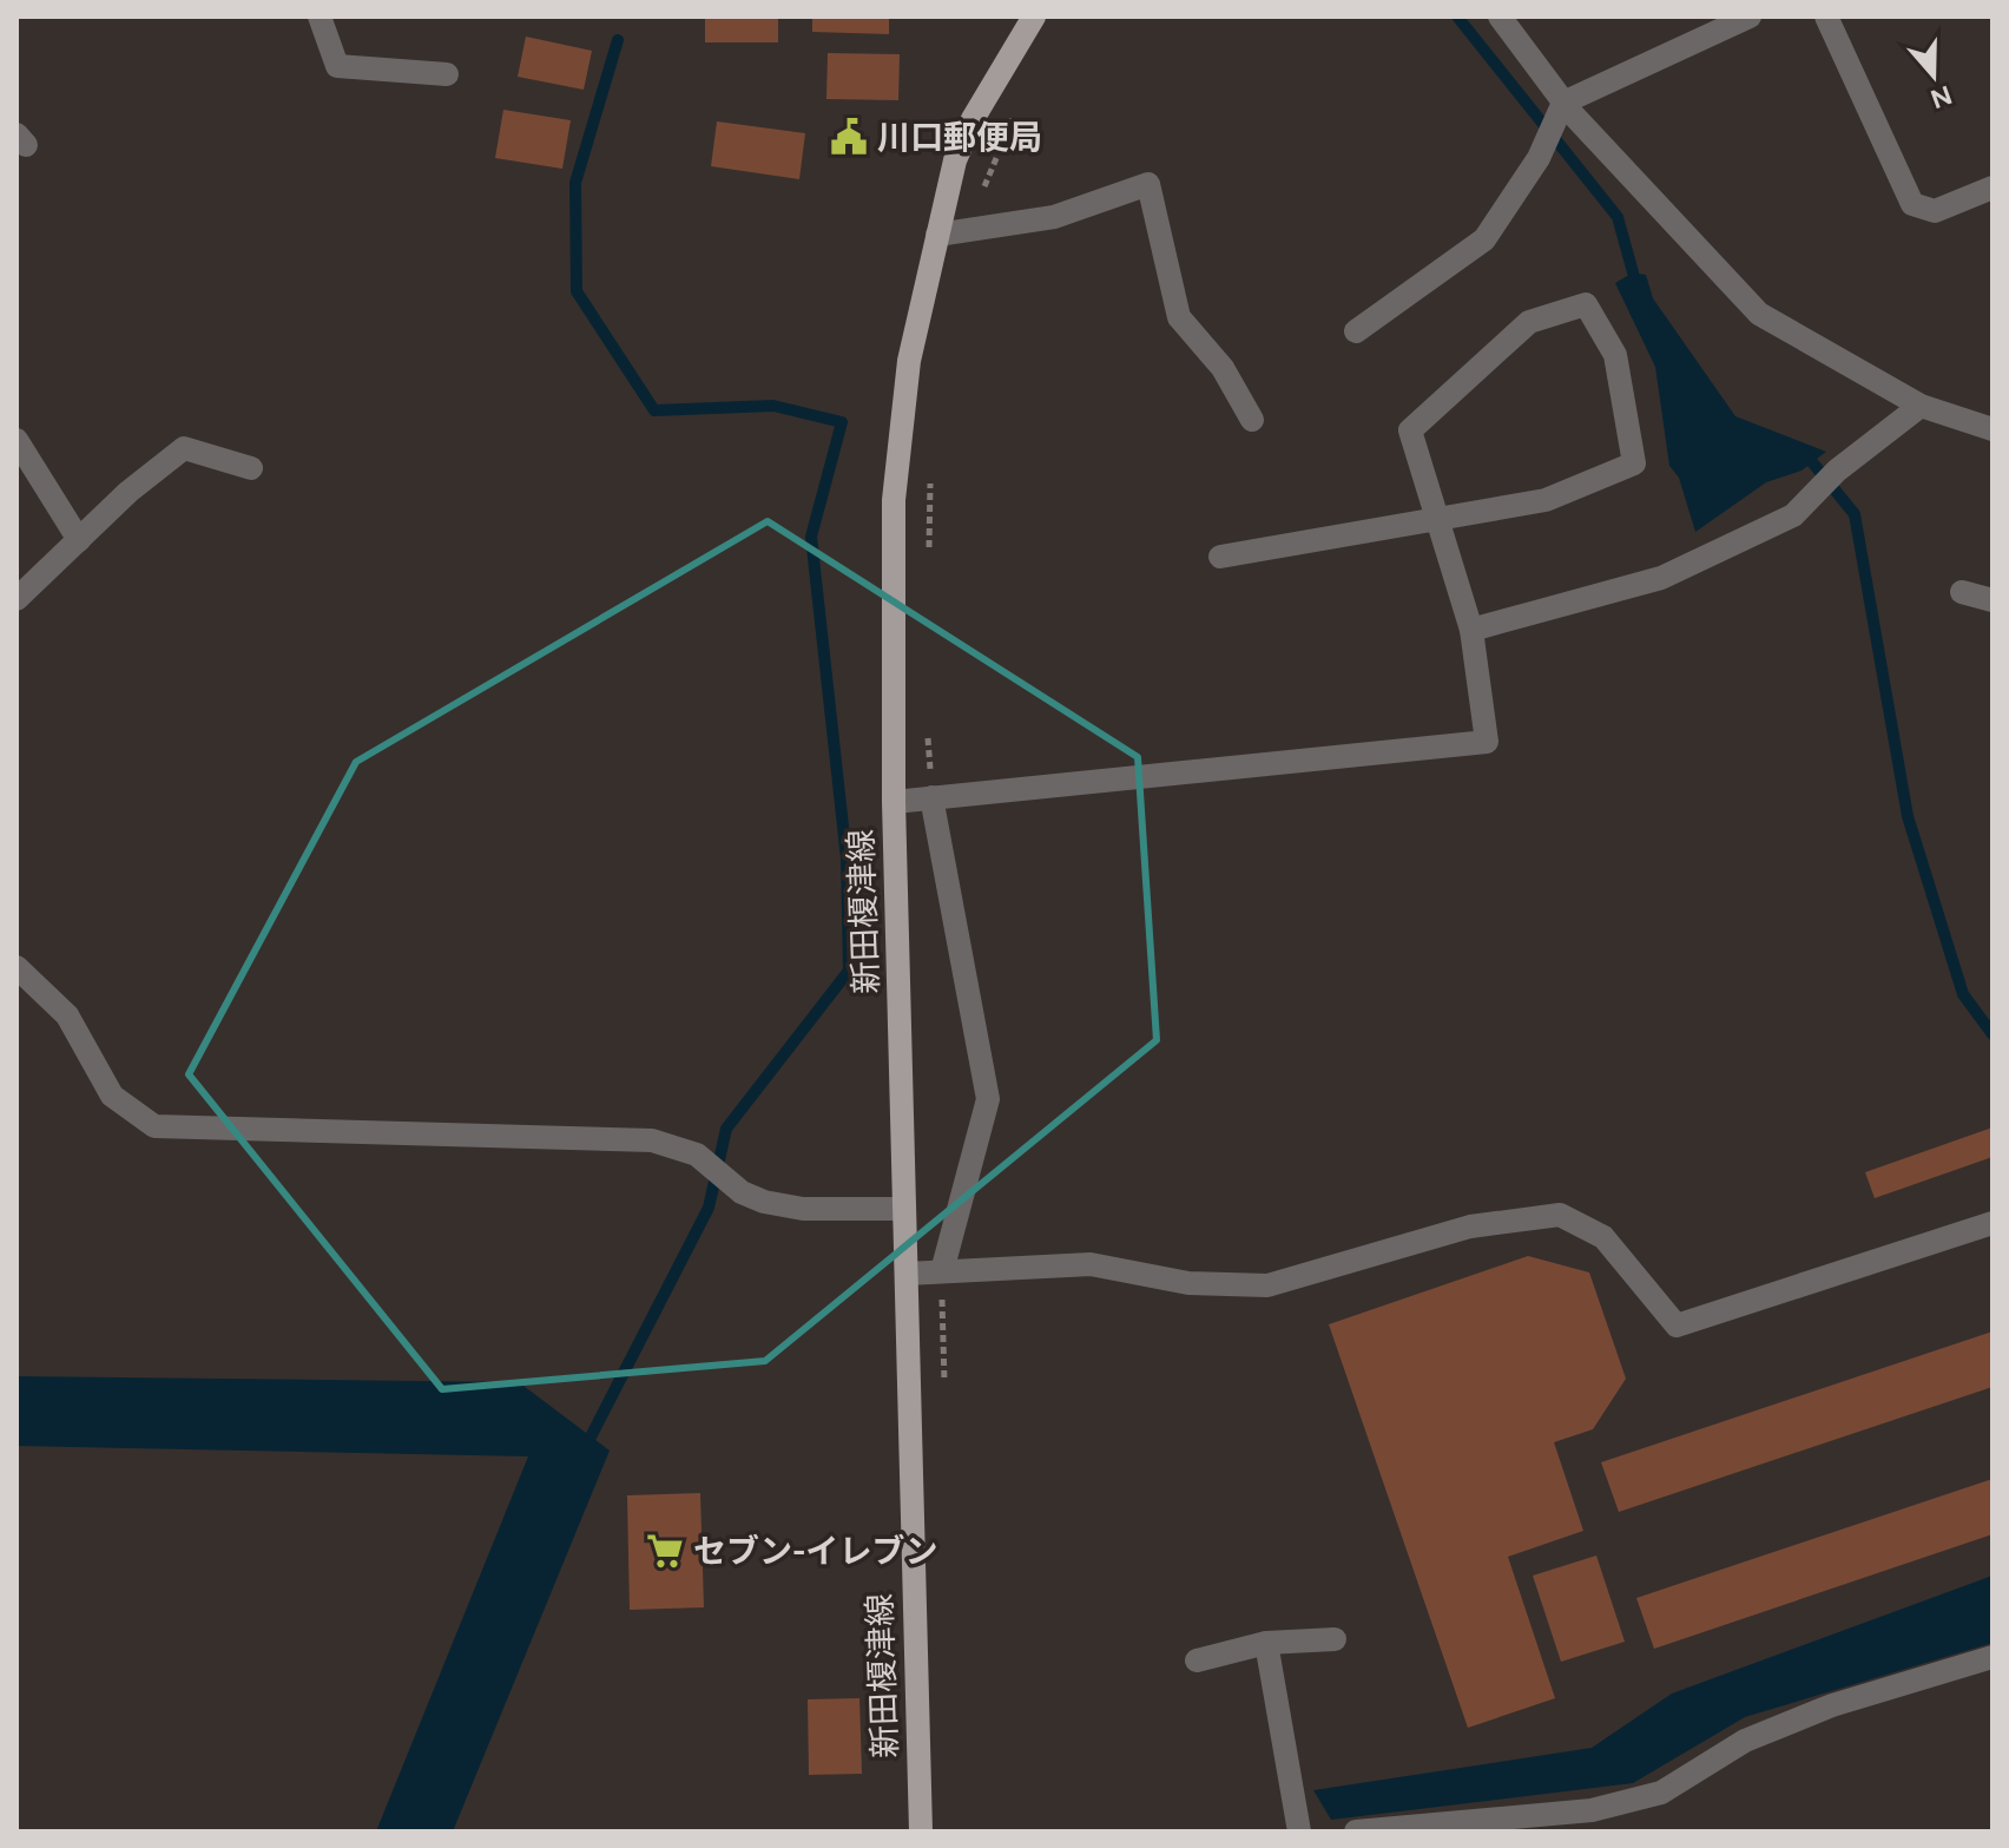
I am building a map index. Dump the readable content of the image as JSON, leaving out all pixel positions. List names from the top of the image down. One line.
{"streets":{"main road":["新田榎津線"]},"places":{"public building":["川口郵便局"],"supermarket":["セブン-イレブン"]},"north":"bottom"}
